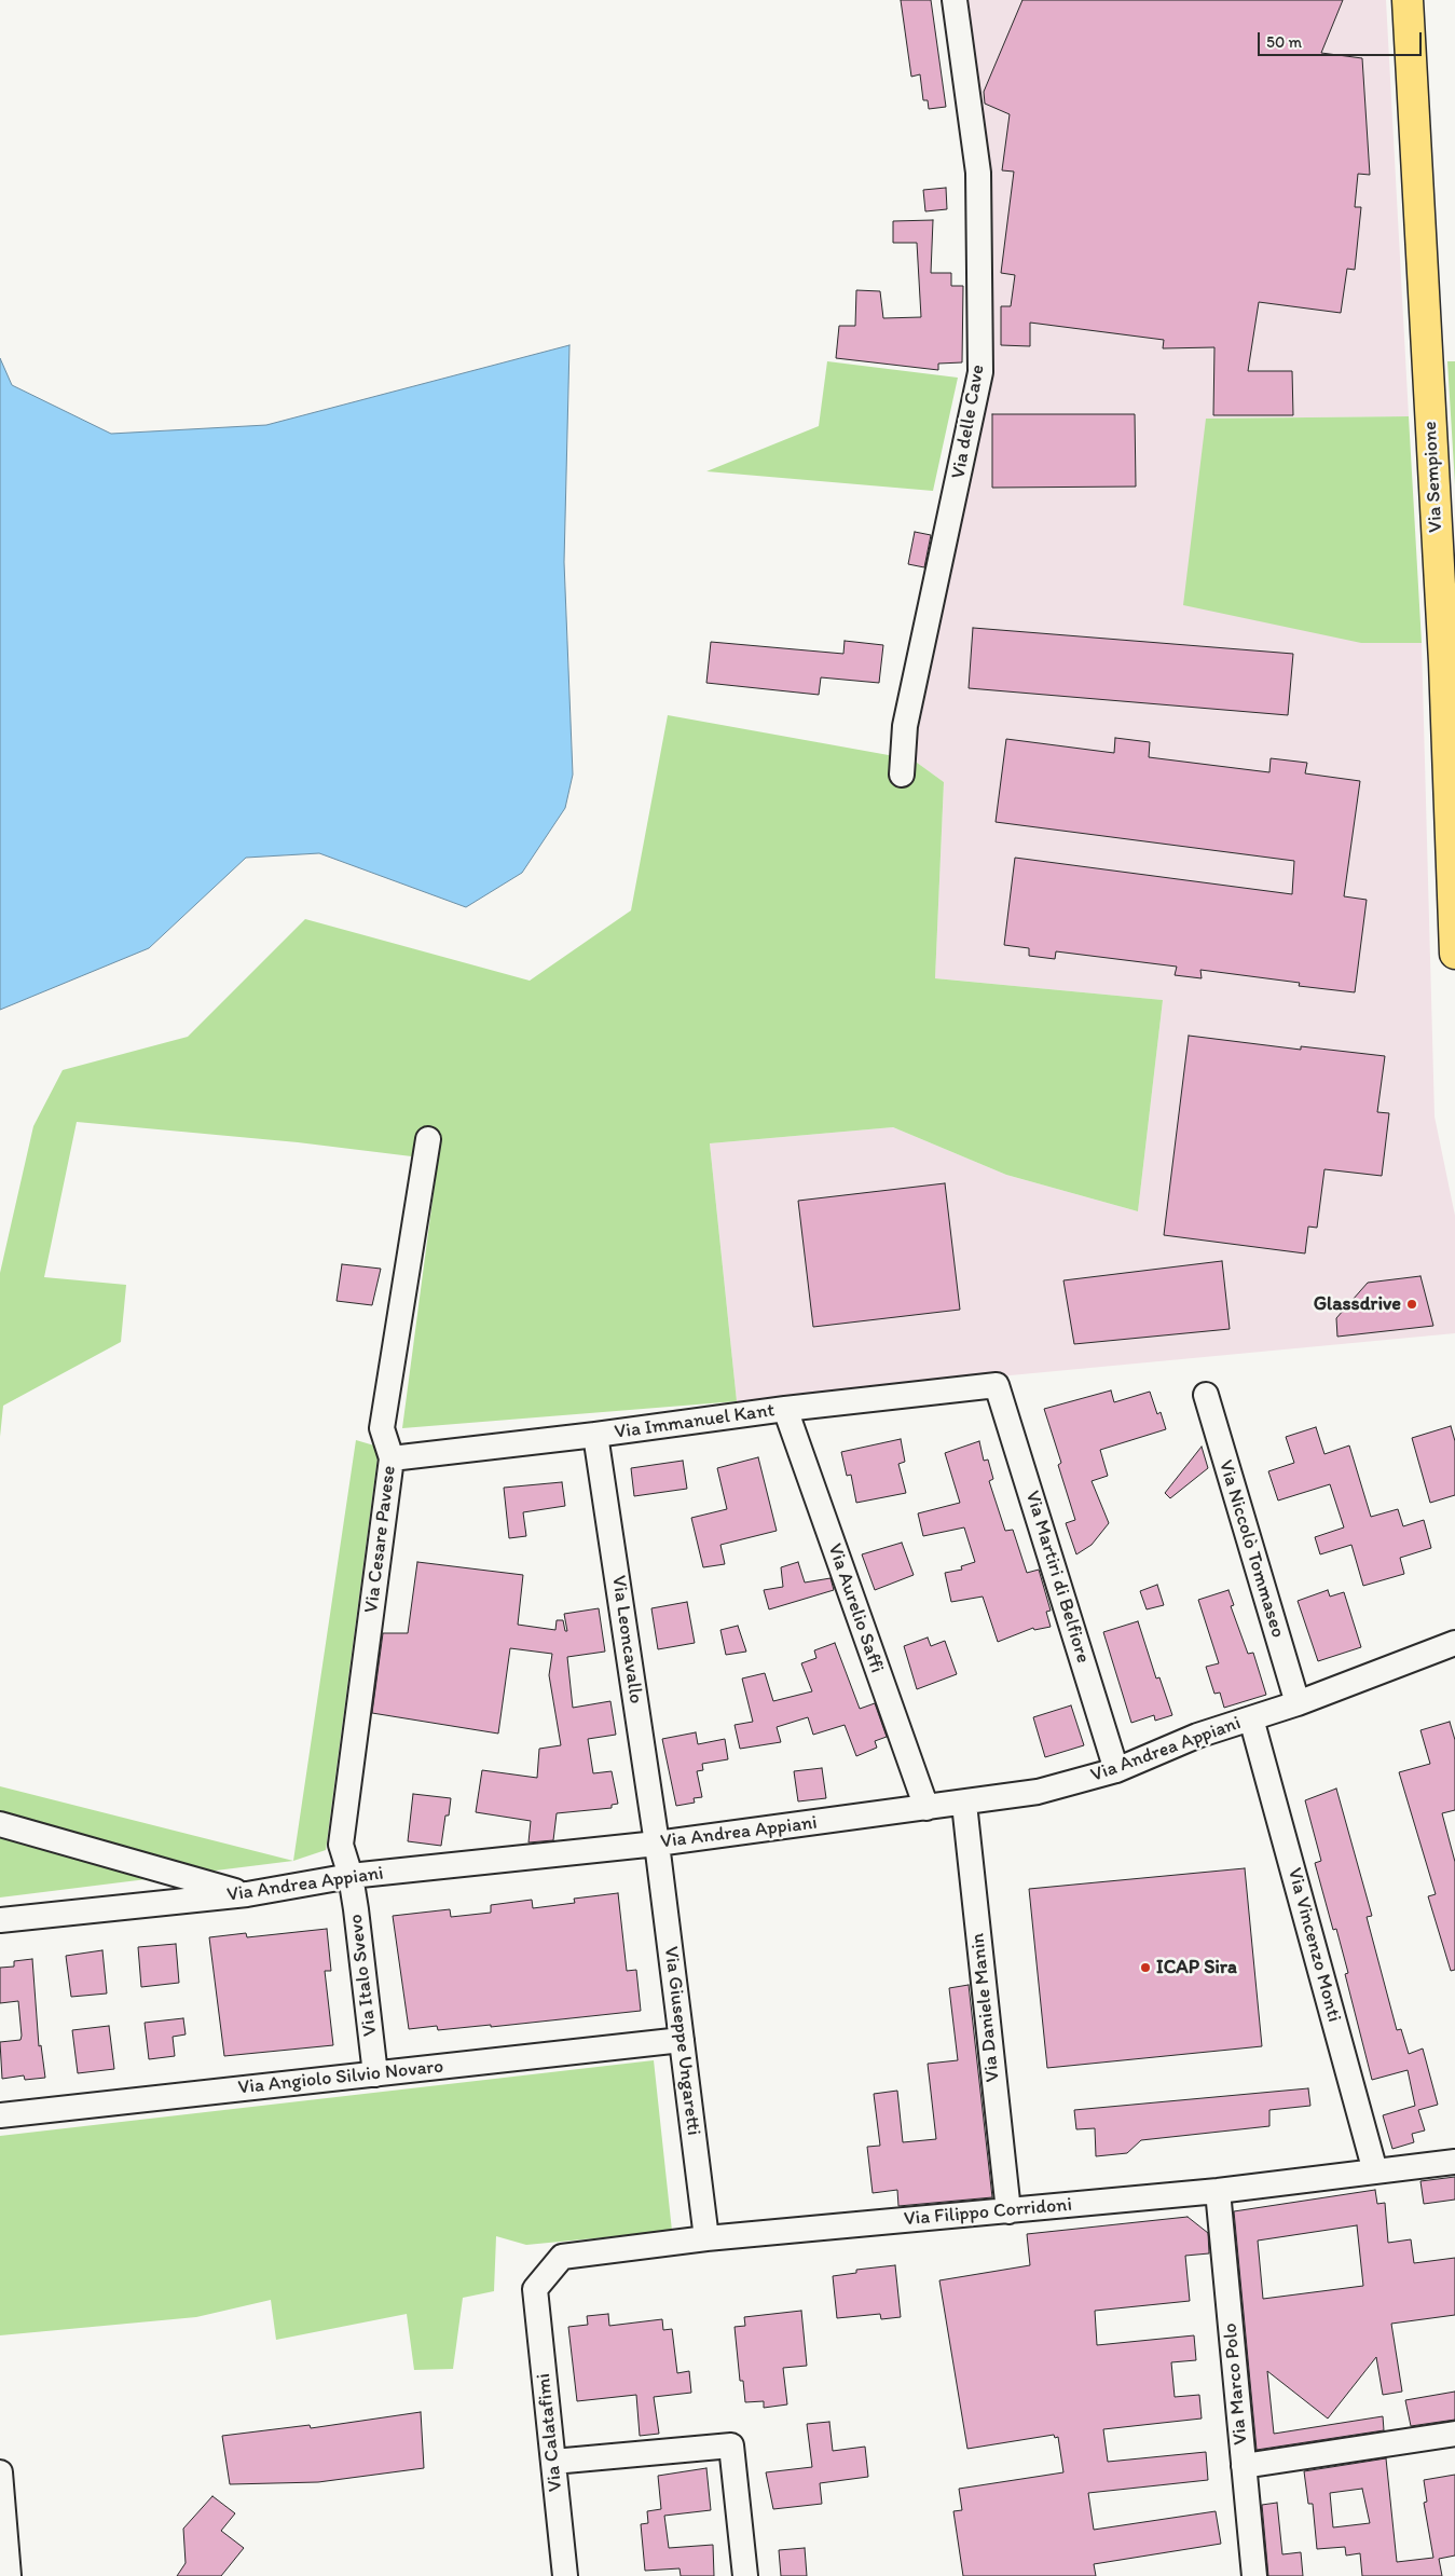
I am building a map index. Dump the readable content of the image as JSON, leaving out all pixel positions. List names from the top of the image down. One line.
{"streets":{"main road":["Via Sempione"],"street":["Via delle Cave","Via Immanuel Kant","Via Cesare Pavese","Via Niccolò Tommaseo","Via Martiri di Belfiore","Via Aurelio Saffi","Via Leoncavallo","Via Andrea Appiani","Via Vincenzo Monti","Via Italo Svevo","Via Daniele Manin","Via Giuseppe Ungaretti","Via Angiolo Silvio Novaro","Via Filippo Corridoni","Via Marco Polo","Via Calatafimi"]},"crossings":[["Via Immanuel Kant","Via Cesare Pavese"],["Via Immanuel Kant","Via Martiri di Belfiore"],["Via Immanuel Kant","Via Aurelio Saffi"],["Via Immanuel Kant","Via Leoncavallo"],["Via Cesare Pavese","Via Andrea Appiani"],["Via Cesare Pavese","Via Italo Svevo"],["Via Niccolò Tommaseo","Via Andrea Appiani"],["Via Martiri di Belfiore","Via Andrea Appiani"],["Via Aurelio Saffi","Via Andrea Appiani"],["Via Leoncavallo","Via Andrea Appiani"],["Via Leoncavallo","Via Giuseppe Ungaretti"],["Via Andrea Appiani","Via Vincenzo Monti"],["Via Andrea Appiani","Via Italo Svevo"],["Via Andrea Appiani","Via Daniele Manin"],["Via Andrea Appiani","Via Giuseppe Ungaretti"],["Via Vincenzo Monti","Via Filippo Corridoni"],["Via Italo Svevo","Via Angiolo Silvio Novaro"],["Via Daniele Manin","Via Filippo Corridoni"],["Via Giuseppe Ungaretti","Via Angiolo Silvio Novaro"],["Via Giuseppe Ungaretti","Via Filippo Corridoni"],["Via Filippo Corridoni","Via Marco Polo"],["Via Filippo Corridoni","Via Calatafimi"]],"places":["Glassdrive","ICAP Sira"],"scale_bar":"50 m"}
